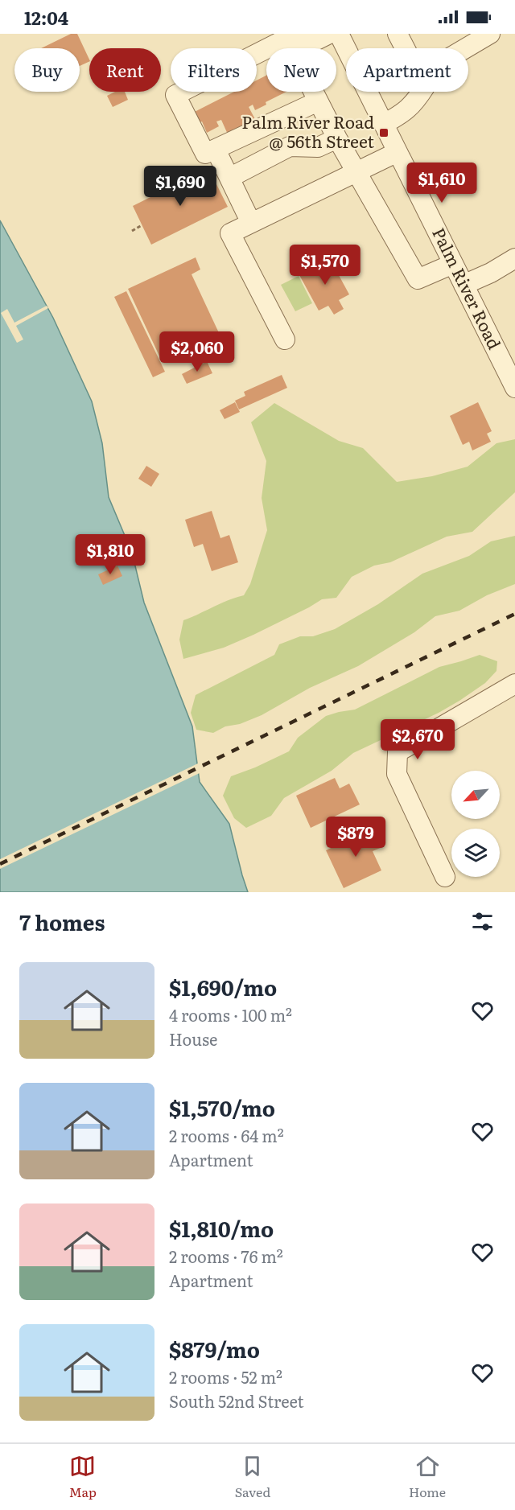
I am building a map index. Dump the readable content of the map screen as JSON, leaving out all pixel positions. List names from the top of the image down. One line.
{"streets":{"street":["Palm River Road"]},"places":{"transit":["Palm River Road @ 56th Street"]},"north":"bottom left","page":{"status":"12:04","chip":["Buy","Rent","Filters","New","Apartment"],"price":["$1,610","$1,690","$1,570","$2,060","$1,810","$2,670","$879"],"heading":"7 homes","list":[{"name":"$1,690/mo","note":"4 rooms · 100 m² · House"},{"name":"$1,570/mo","note":"2 rooms · 64 m² · Apartment"},{"name":"$1,810/mo","note":"2 rooms · 76 m² · Apartment"},{"name":"$879/mo","note":"2 rooms · 52 m² · South 52nd Street"}],"tabs":["Map","Saved","Home"]}}
